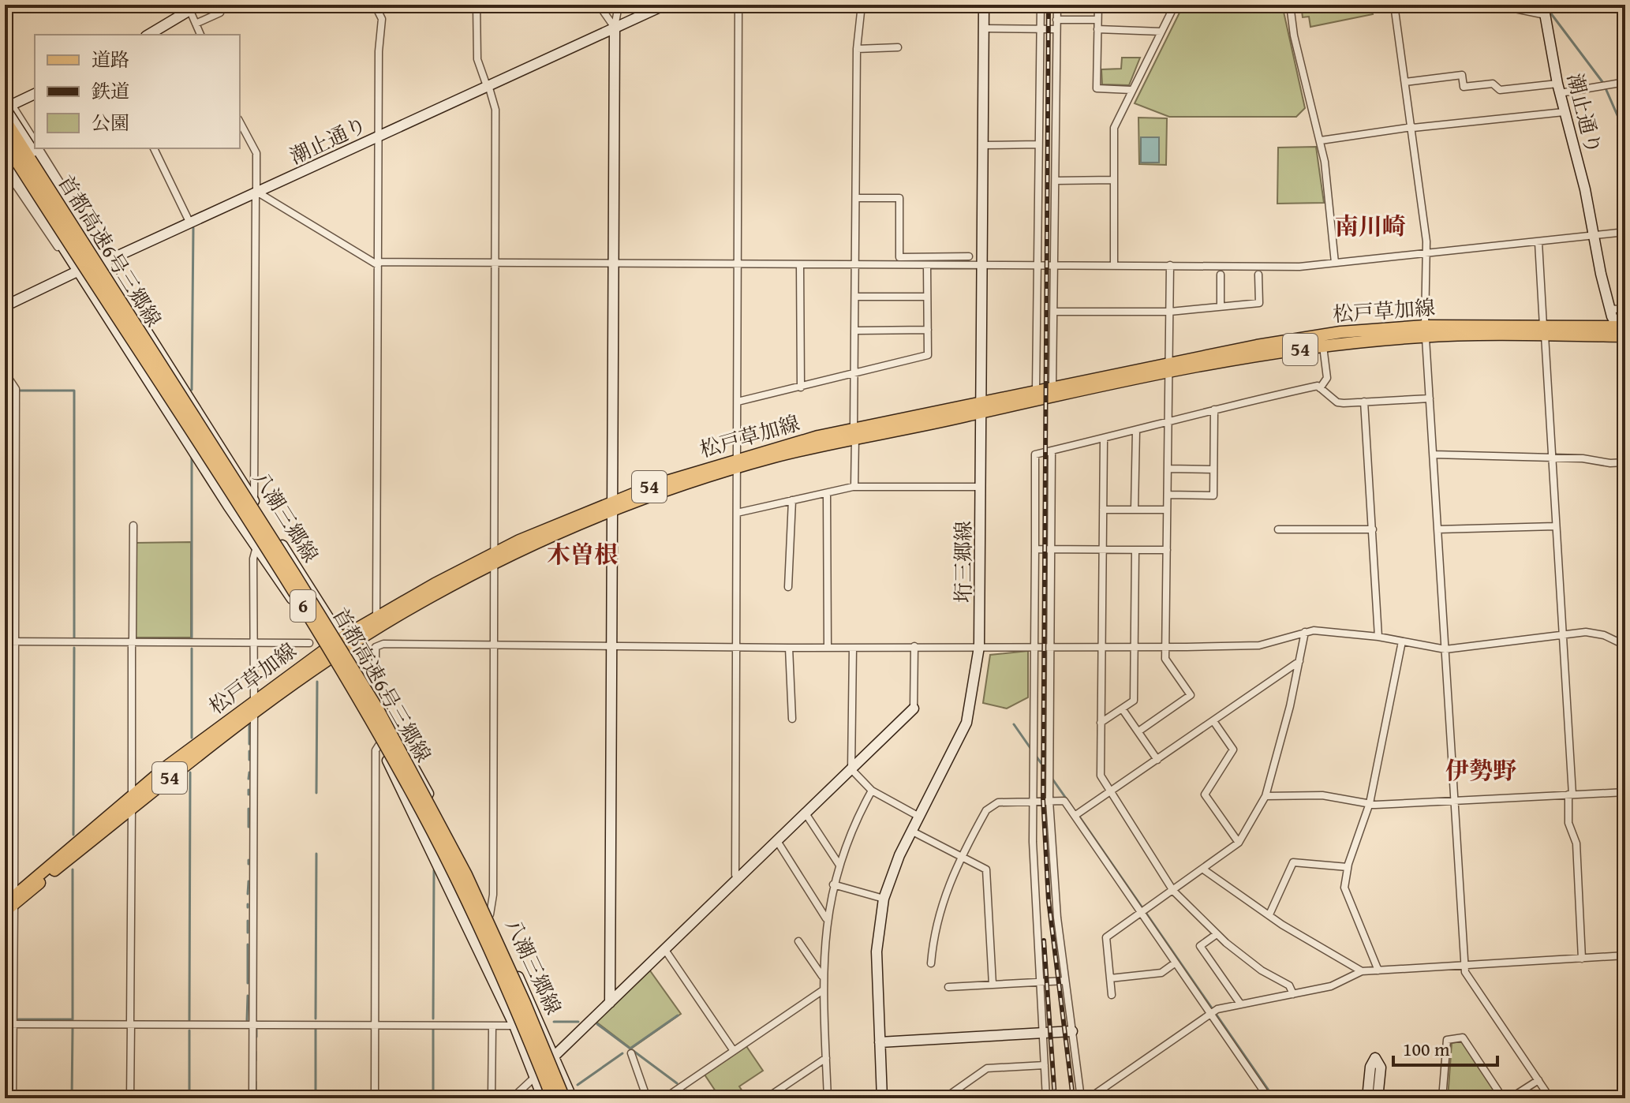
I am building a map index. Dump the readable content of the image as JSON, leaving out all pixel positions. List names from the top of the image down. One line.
{"streets":{"highway":["首都高速6号三郷線","6"],"main road":["松戸草加線","54"],"street":["潮止通り","八潮三郷線","垳三郷線"]},"crossings":[["潮止通り","松戸草加線"],["潮止通り","八潮三郷線"],["松戸草加線","八潮三郷線"],["松戸草加線","垳三郷線"]],"districts":["南川崎","木曽根","伊勢野"],"legend":["道路","鉄道","公園"],"scale_bar":"100 m"}
